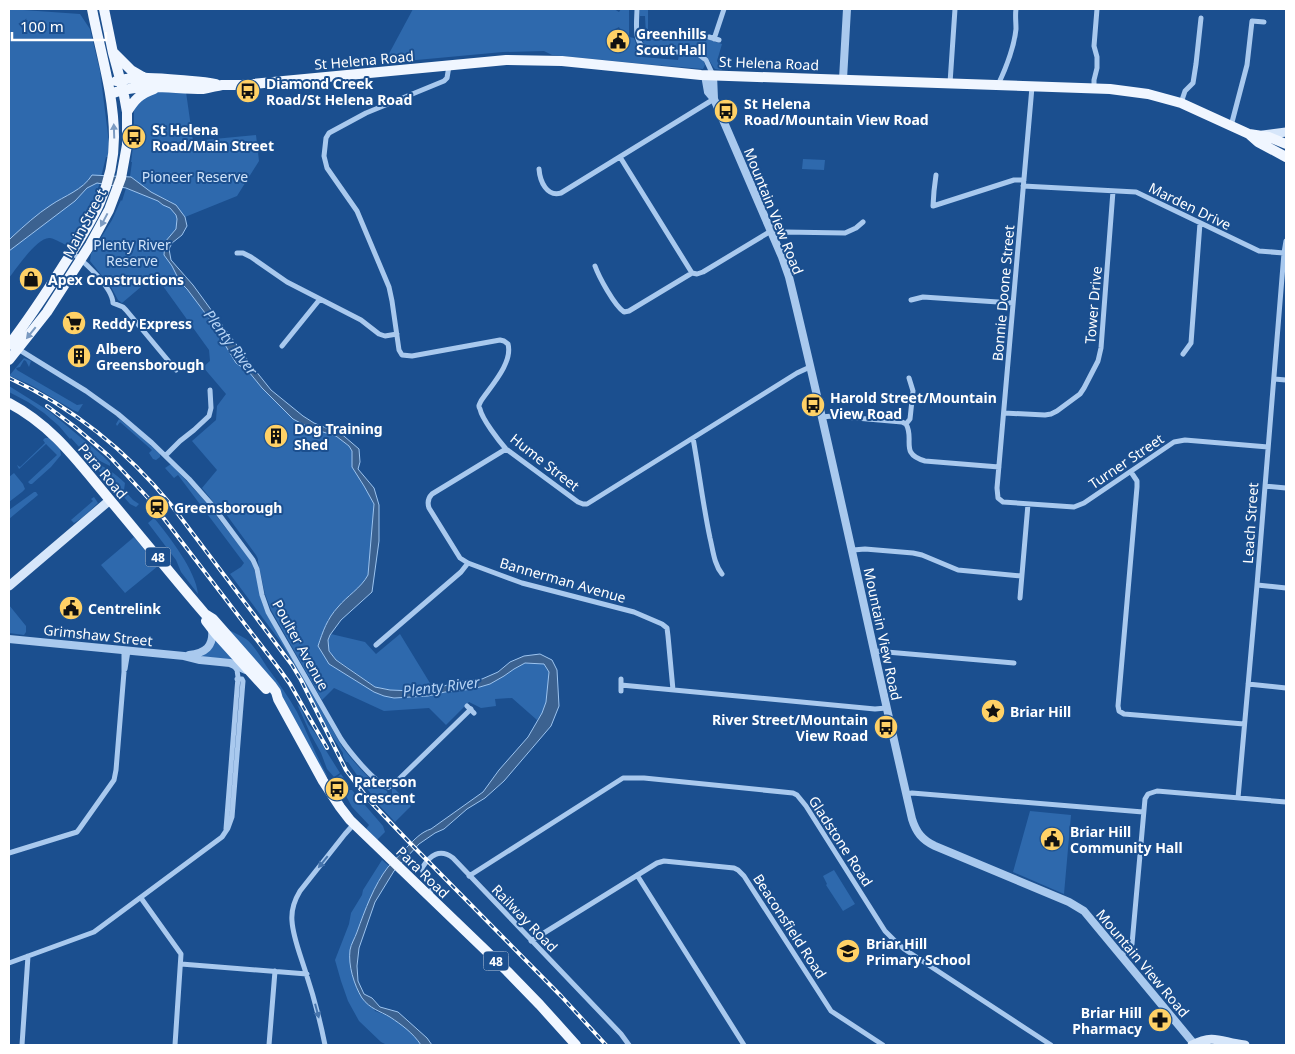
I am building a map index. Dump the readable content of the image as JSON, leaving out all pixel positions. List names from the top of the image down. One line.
{"streets":{"main road":["St Helena Road","Main Street","Para Road","48"],"street":["Marden Drive","Mountain View Road","Bonnie Doone Street","Tower Drive","Turner Street","Hume Street","Leach Street","Bannerman Avenue","Grimshaw Street","Poulter Avenue","Gladstone Road","Railway Road","Beaconsfield Road"]},"crossings":[["St Helena Road","Mountain View Road"],["St Helena Road","Main Street"],["St Helena Road","Bonnie Doone Street"],["St Helena Road","Hume Street"],["Marden Drive","Bonnie Doone Street"],["Marden Drive","Tower Drive"],["Marden Drive","Leach Street"],["Mountain View Road","Hume Street"],["Main Street","Poulter Avenue"],["Bonnie Doone Street","Tower Drive"],["Bonnie Doone Street","Turner Street"],["Turner Street","Leach Street"],["Hume Street","Bannerman Avenue"],["Para Road","Grimshaw Street"],["Para Road","Railway Road"],["Gladstone Road","Railway Road"],["Railway Road","Beaconsfield Road"]],"water":["Plenty River"],"parks":["Pioneer Reserve","Plenty River Reserve"],"places":{"public building":["Greenhills Scout Hall","Centrelink","Briar Hill Community Hall"],"bus stop":["Diamond Creek Road/St Helena Road","St Helena Road/Mountain View Road","St Helena Road/Main Street","Harold Street/Mountain View Road","River Street/Mountain View Road","Paterson Crescent"],"shop":["Apex Constructions"],"supermarket":["Reddy Express"],"building":["Albero Greensborough","Dog Training Shed"],"station":["Greensborough"],"place":["Briar Hill"],"school or university":["Briar Hill Primary School"],"pharmacy":["Briar Hill Pharmacy"]},"scale_bar":"100 m"}
